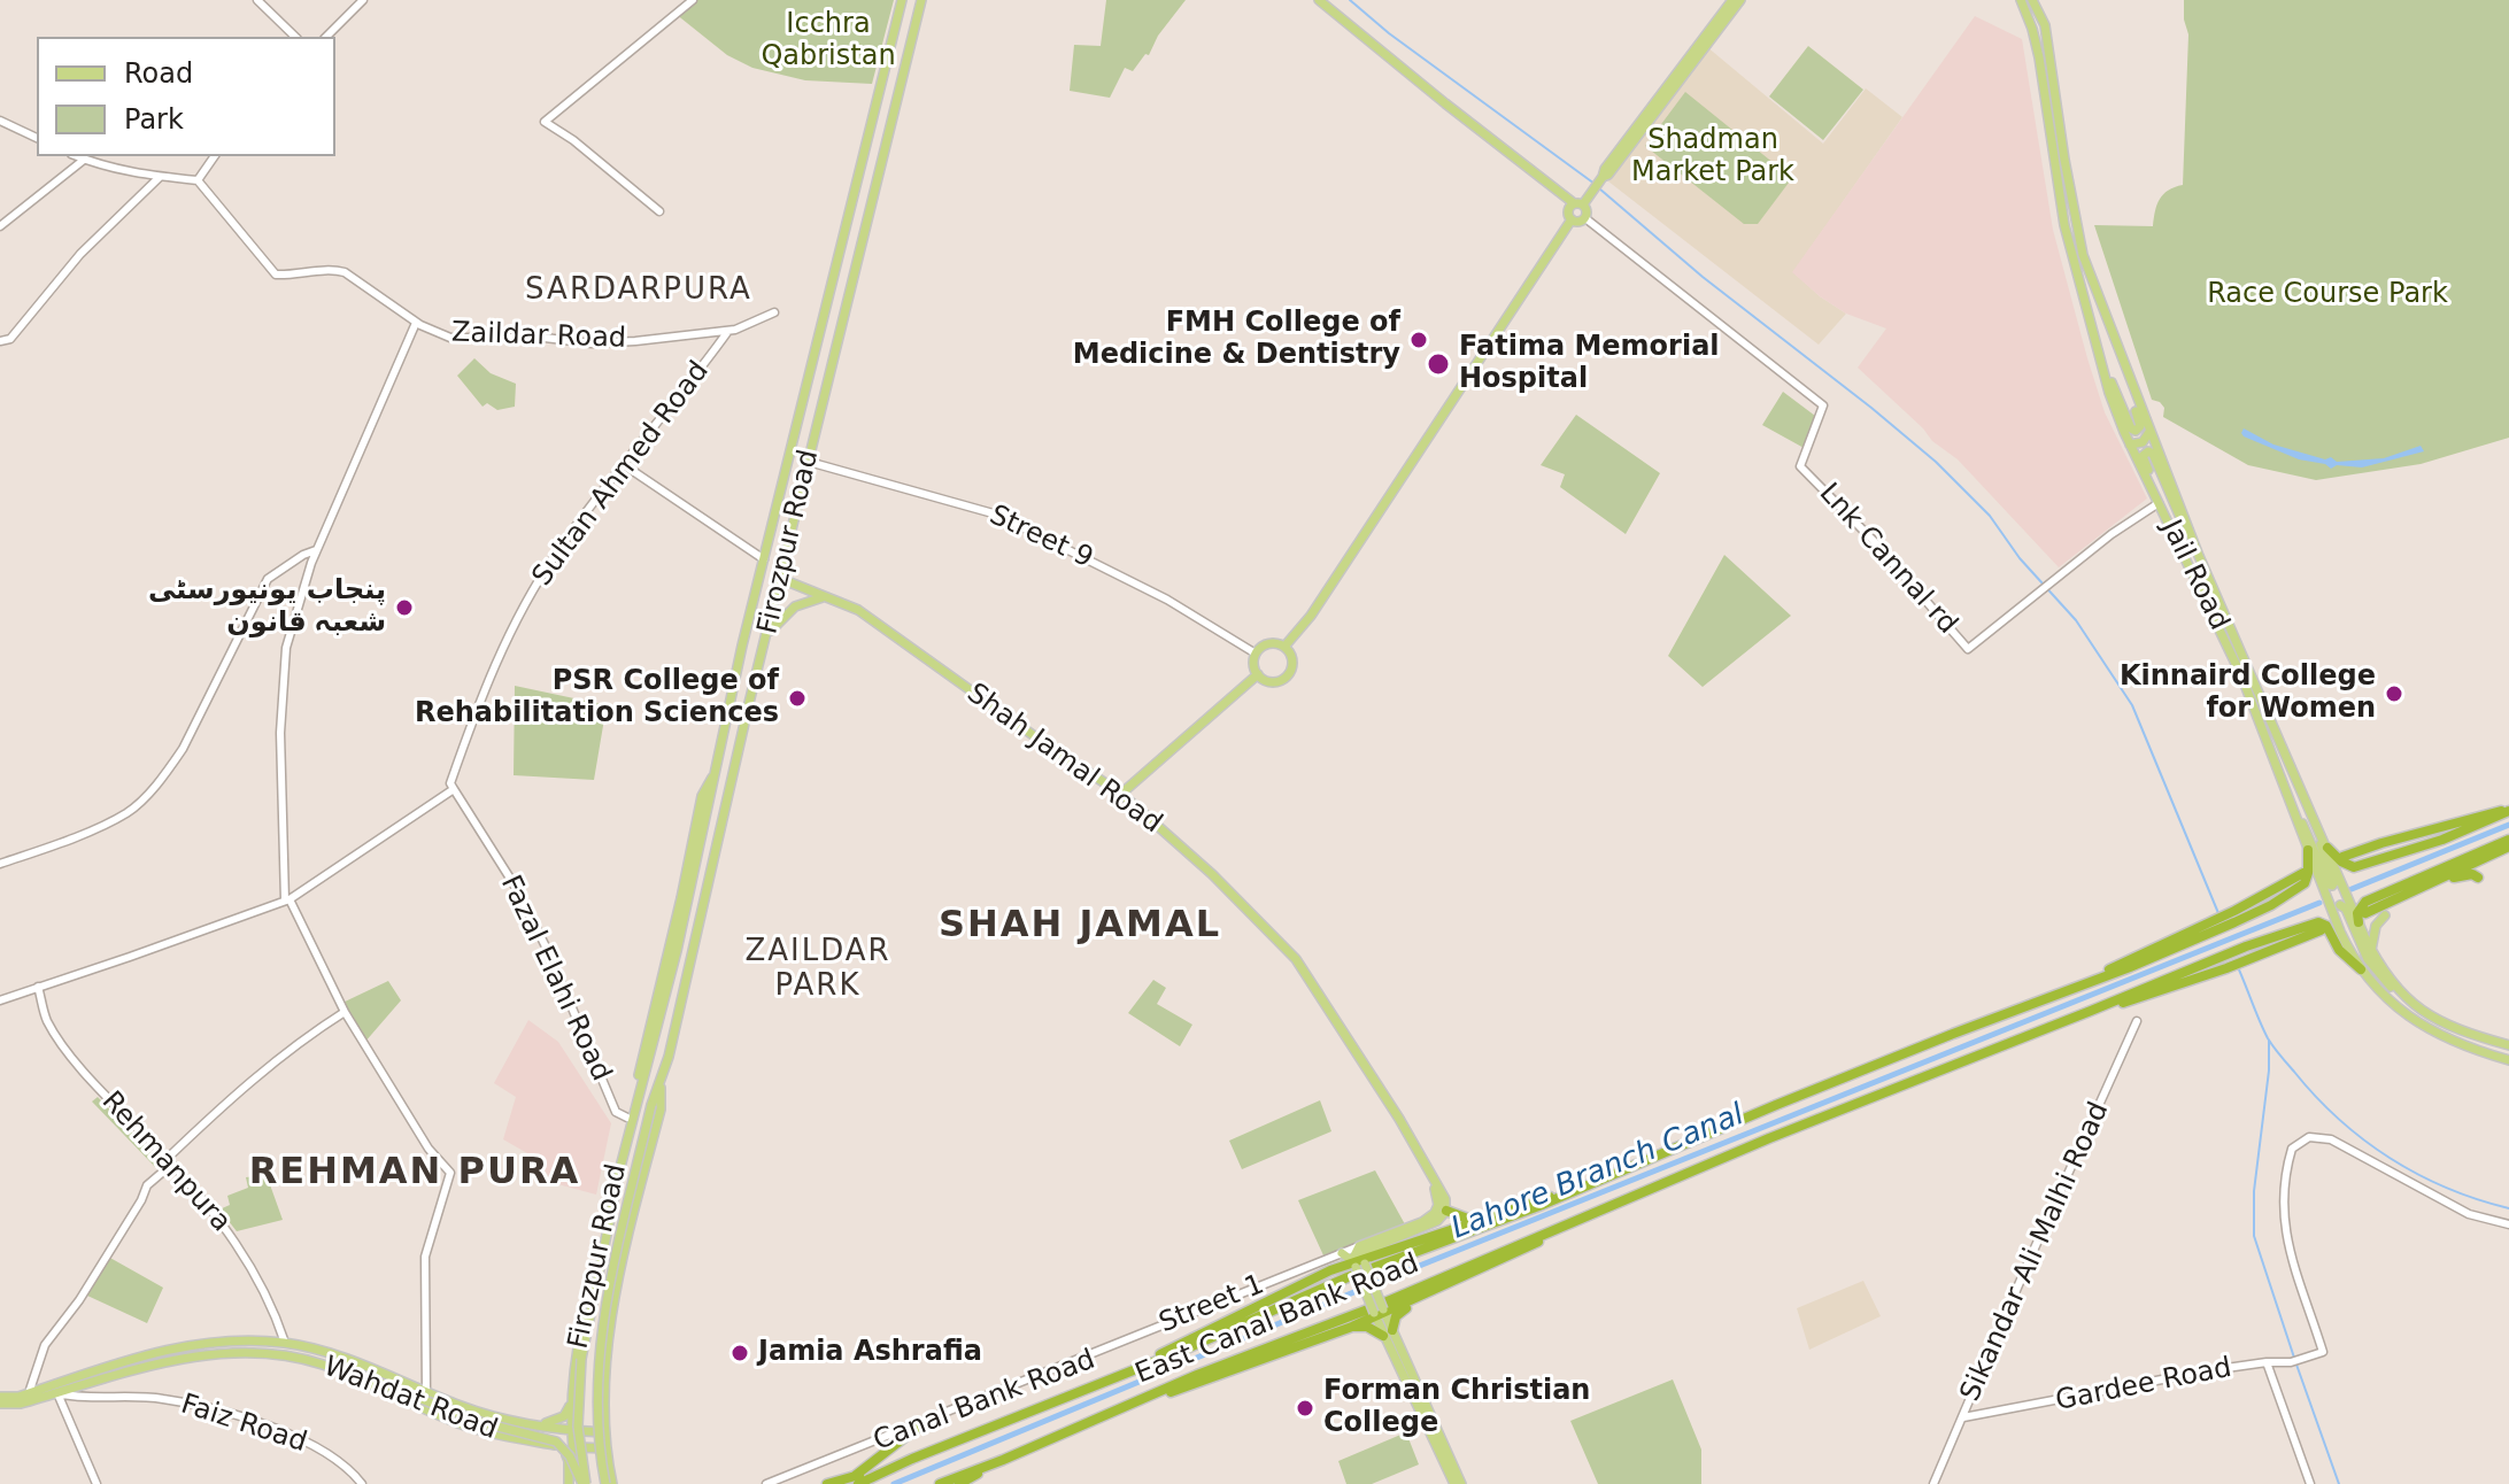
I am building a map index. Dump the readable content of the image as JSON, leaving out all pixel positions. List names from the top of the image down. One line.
{"streets":{"highway":["East Canal Bank Road","Canal Bank Road"],"main road":["Firozpur Road","Jail Road","Shah Jamal Road","Wahdat Road"],"street":["Zaildar Road","Sultan Ahmed Road","Street 9","Lnk Cannal rd","Fazal Elahi Road","Rehmanpura","Sikandar Ali Malhi Road","Street 1","Gardee Road","Faiz Road"]},"crossings":[["Zaildar Road","Sultan Ahmed Road"],["Sultan Ahmed Road","Fazal Elahi Road"],["Street 9","Firozpur Road"],["Firozpur Road","Shah Jamal Road"],["Firozpur Road","Fazal Elahi Road"],["Firozpur Road","Wahdat Road"],["Lnk Cannal rd","Jail Road"],["Rehmanpura","Wahdat Road"],["Sikandar Ali Malhi Road","Gardee Road"],["Wahdat Road","Faiz Road"]],"districts":["SARDARPURA","SHAH JAMAL","ZAILDAR PARK","REHMAN PURA"],"water":["Lahore Branch Canal"],"parks":["Icchra Qabristan","Shadman Market Park","Race Course Park"],"places":["FMH College of Medicine & Dentistry","Fatima Memorial Hospital","پنجاب یونیورسٹی شعبہ قانون","Kinnaird College for Women","PSR College of Rehabilitation Sciences","Jamia Ashrafia","Forman Christian College"],"legend":["Road","Park"]}
